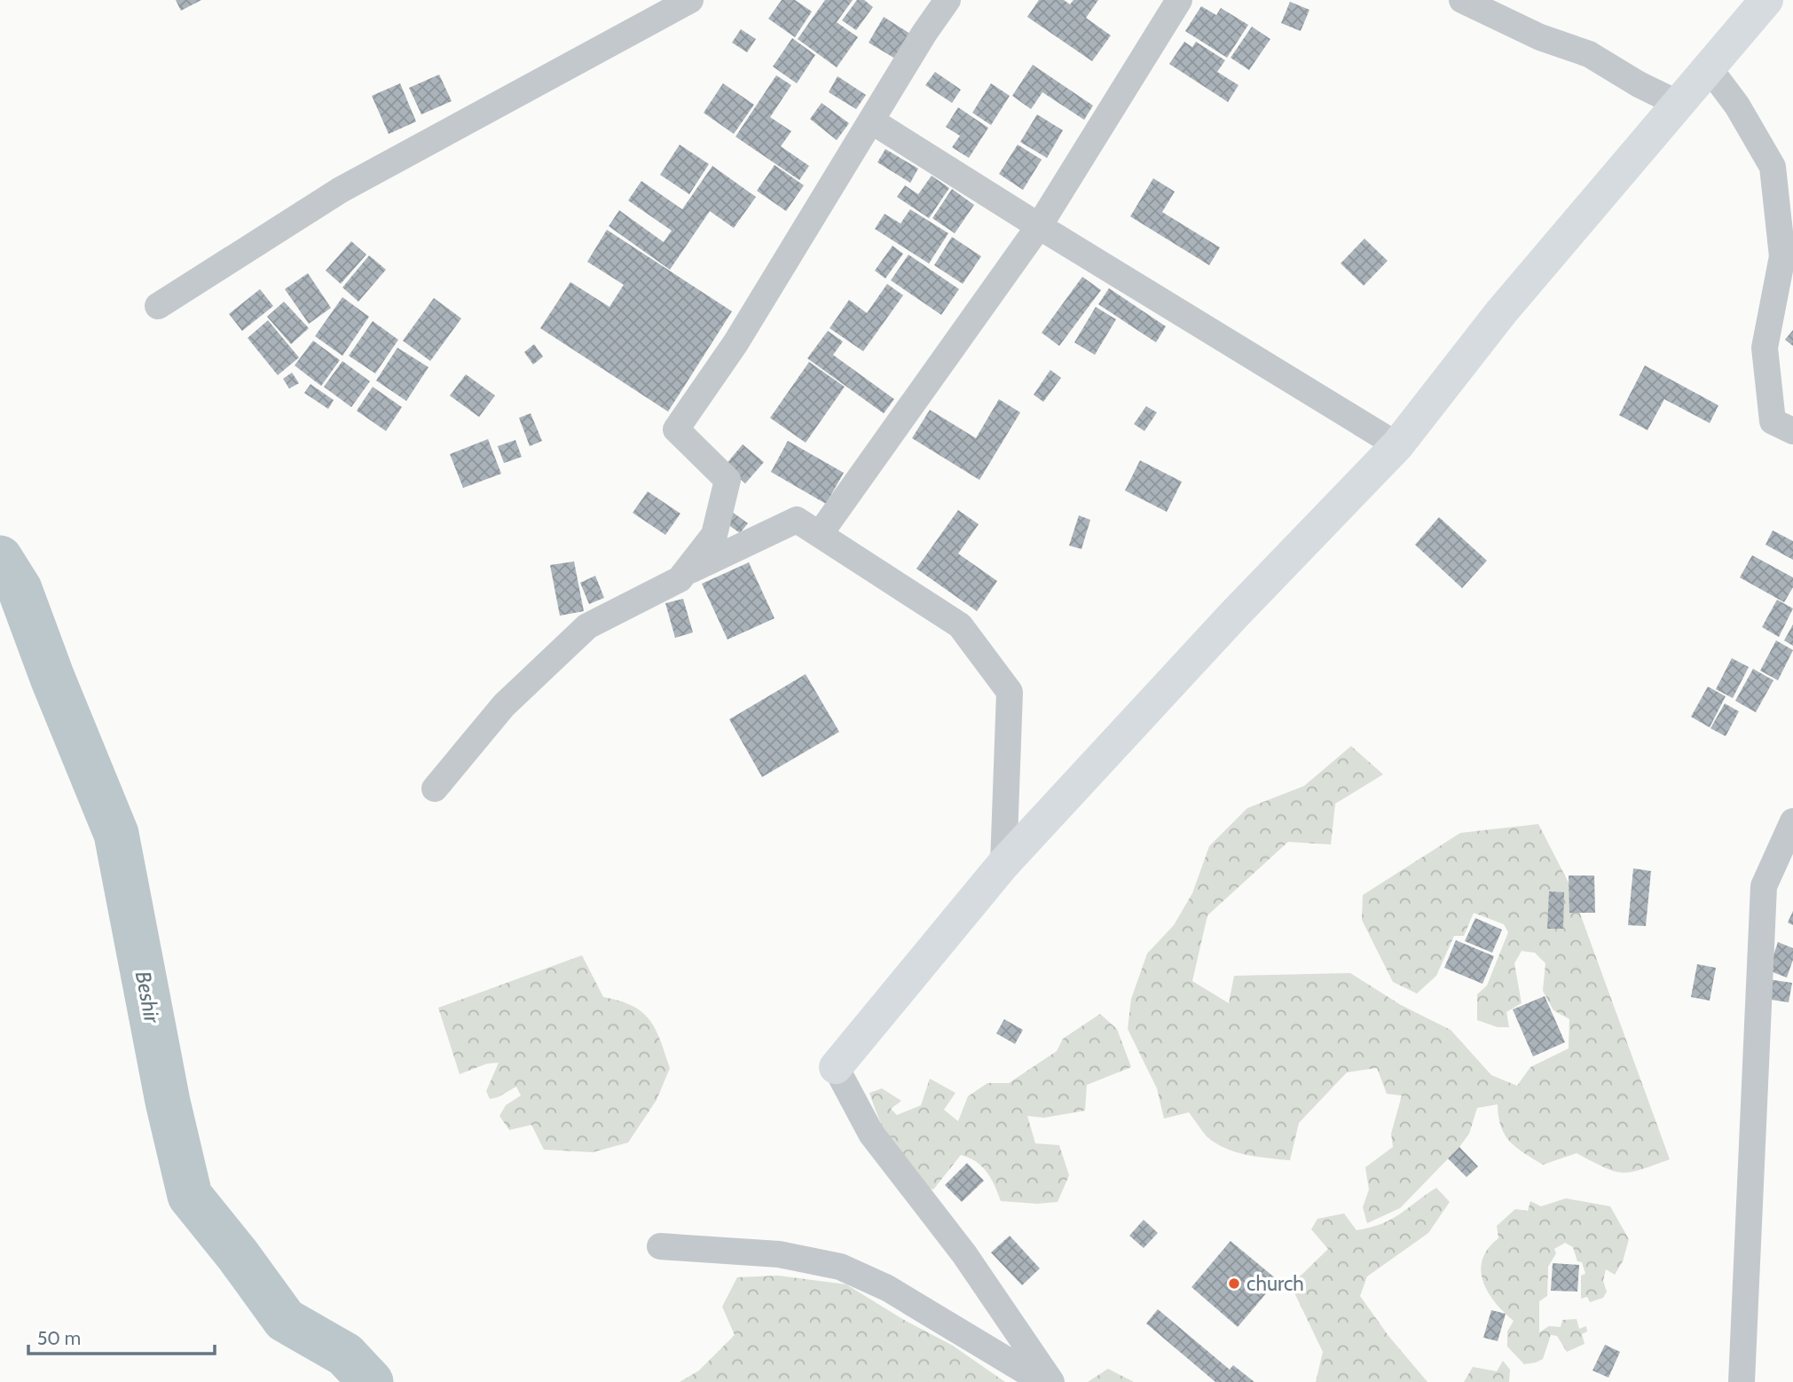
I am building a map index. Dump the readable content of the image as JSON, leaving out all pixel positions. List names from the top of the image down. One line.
{"water":["Beshir"],"places":["church"],"scale_bar":"50 m"}
